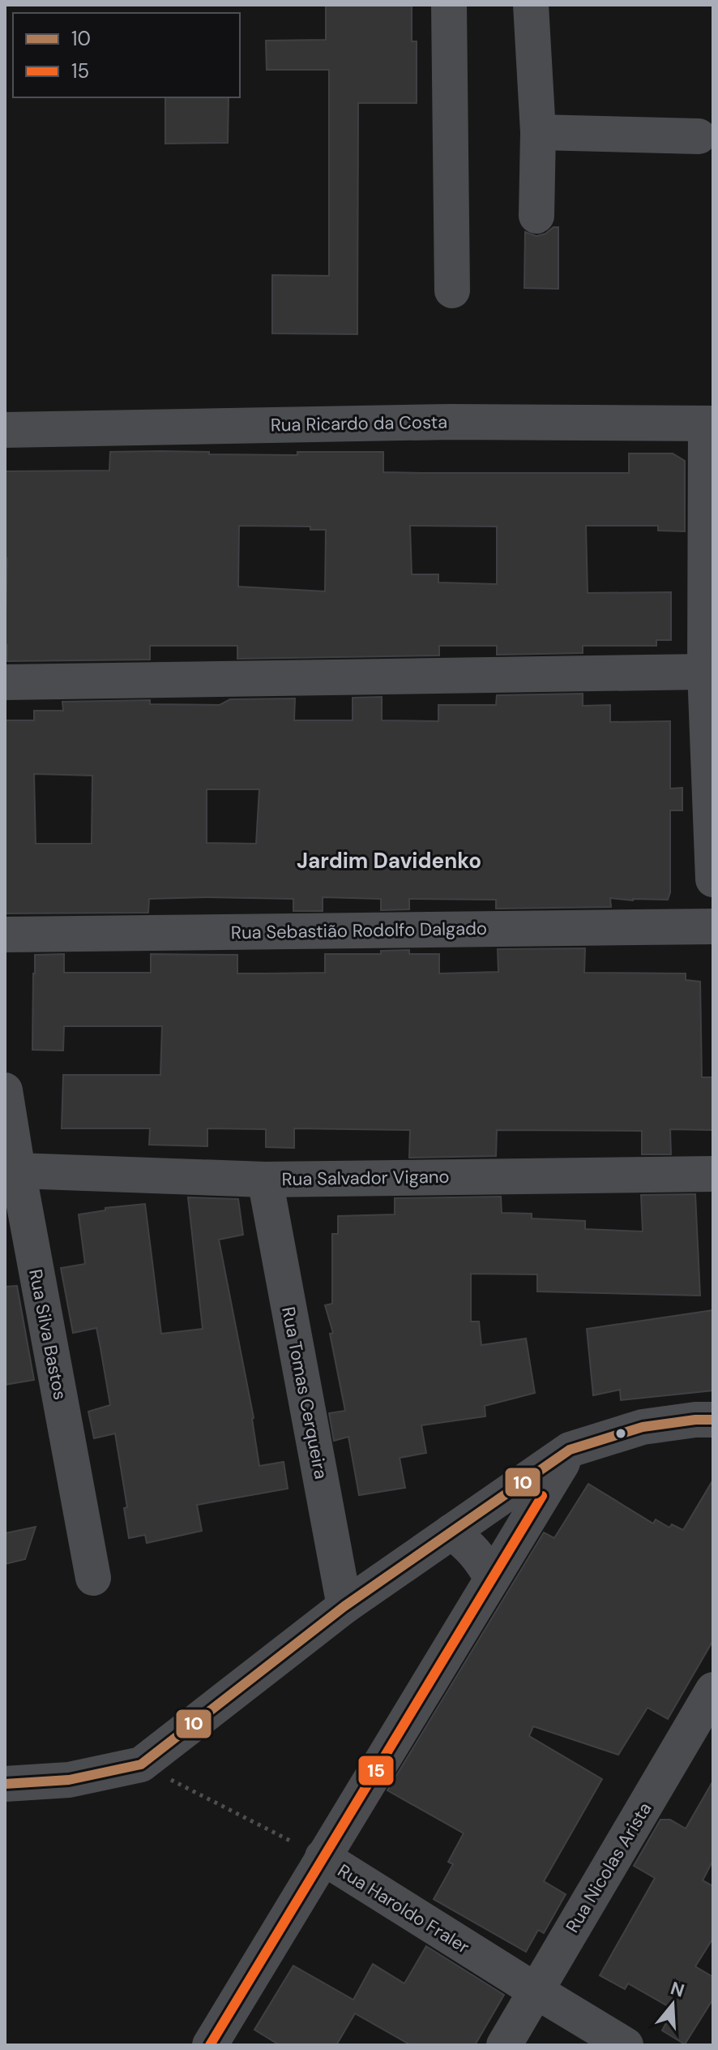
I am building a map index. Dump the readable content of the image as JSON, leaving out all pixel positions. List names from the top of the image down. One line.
{"streets":{"street":["Rua Ricardo da Costa","Rua Sebastião Rodolfo Dalgado","Rua Salvador Vigano","Rua Silva Bastos","Rua Tomas Cerqueira","Rua Nicolas Arista","Rua Haroldo Fraler"]},"crossings":[["Rua Salvador Vigano","Rua Silva Bastos"],["Rua Salvador Vigano","Rua Tomas Cerqueira"],["Rua Nicolas Arista","Rua Haroldo Fraler"]],"districts":["Jardim Davidenko"],"lines":["transit line 10","transit line 15"],"legend":["10","15"],"north":"top"}
